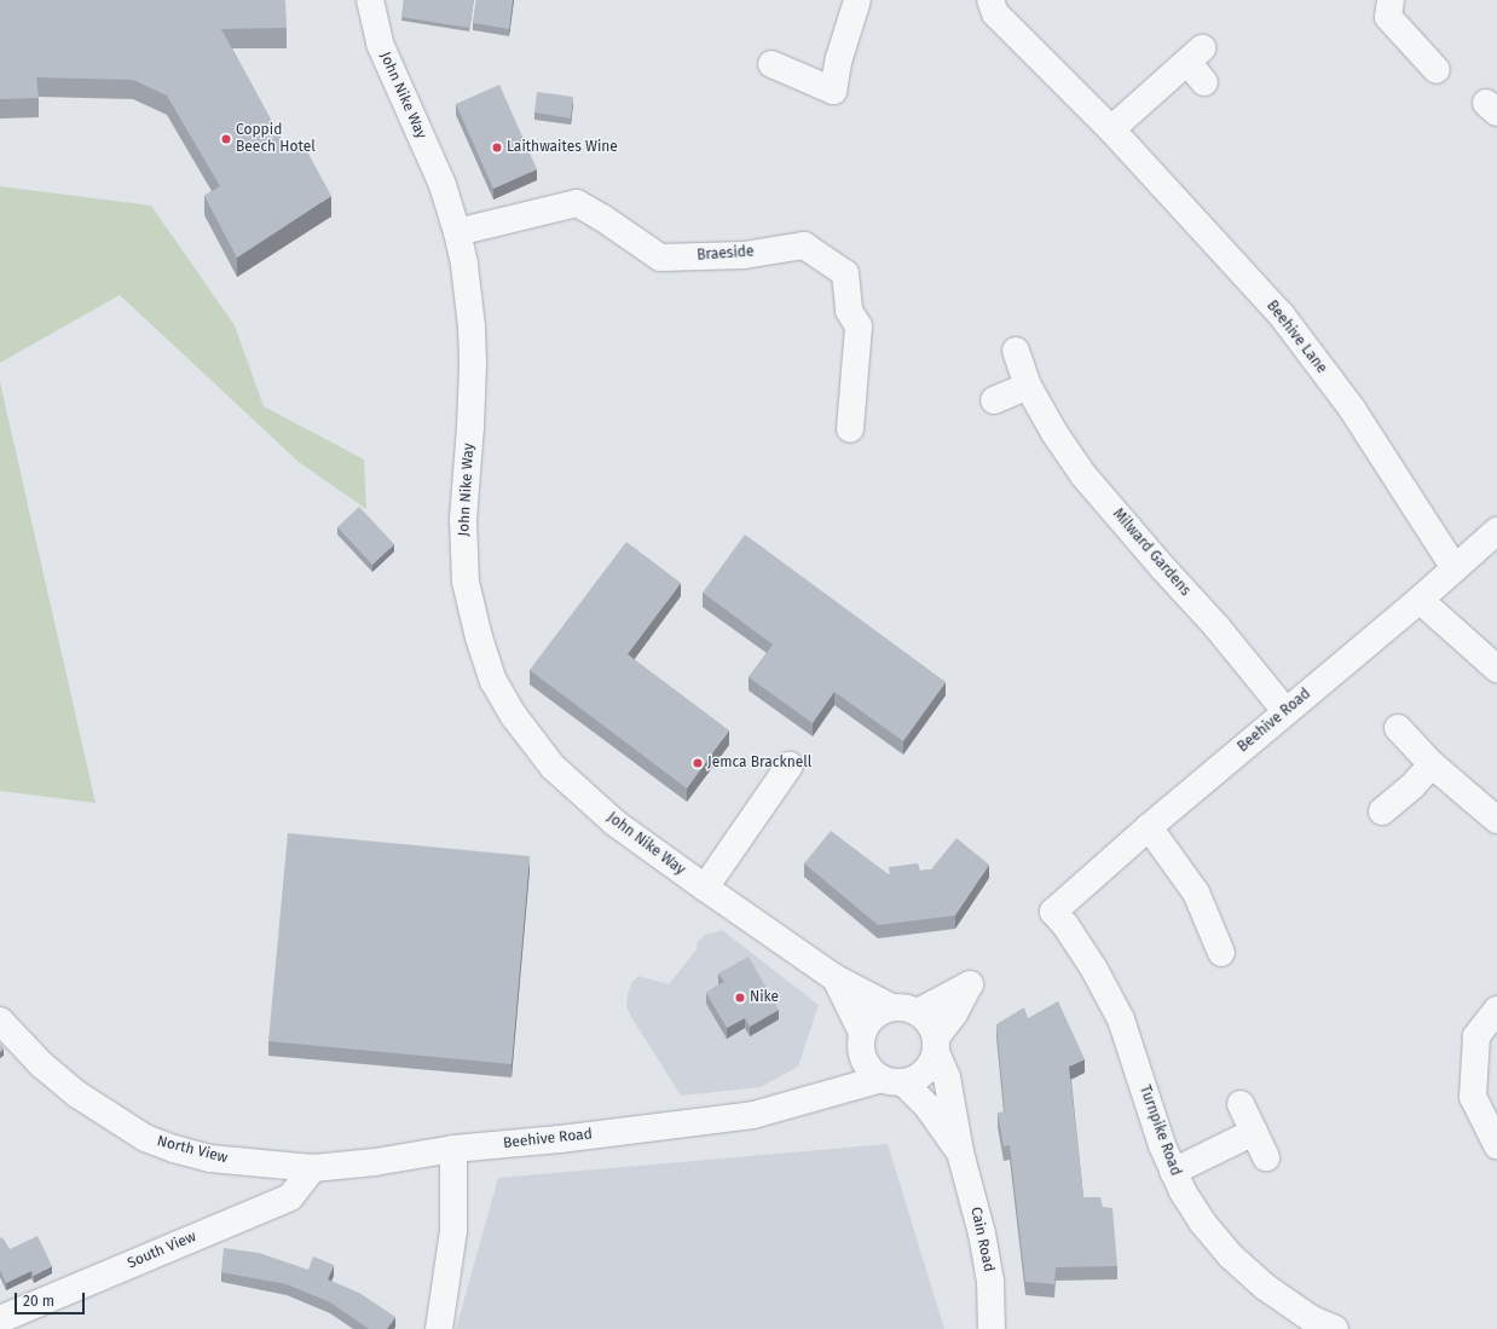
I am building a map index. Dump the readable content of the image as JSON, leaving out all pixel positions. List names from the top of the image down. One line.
{"streets":{"street":["John Nike Way","Braeside","Beehive Lane","Milward Gardens","Beehive Road","Turnpike Road","North View","Cain Road","South View"]},"crossings":[["John Nike Way","Braeside"],["John Nike Way","Beehive Road"],["John Nike Way","Cain Road"],["Beehive Lane","Beehive Road"],["Milward Gardens","Beehive Road"],["Beehive Road","Turnpike Road"],["Beehive Road","North View"],["Beehive Road","Cain Road"],["North View","South View"]],"places":["Coppid Beech Hotel","Laithwaites Wine","Jemca Bracknell","Nike"],"scale_bar":"20 m"}
